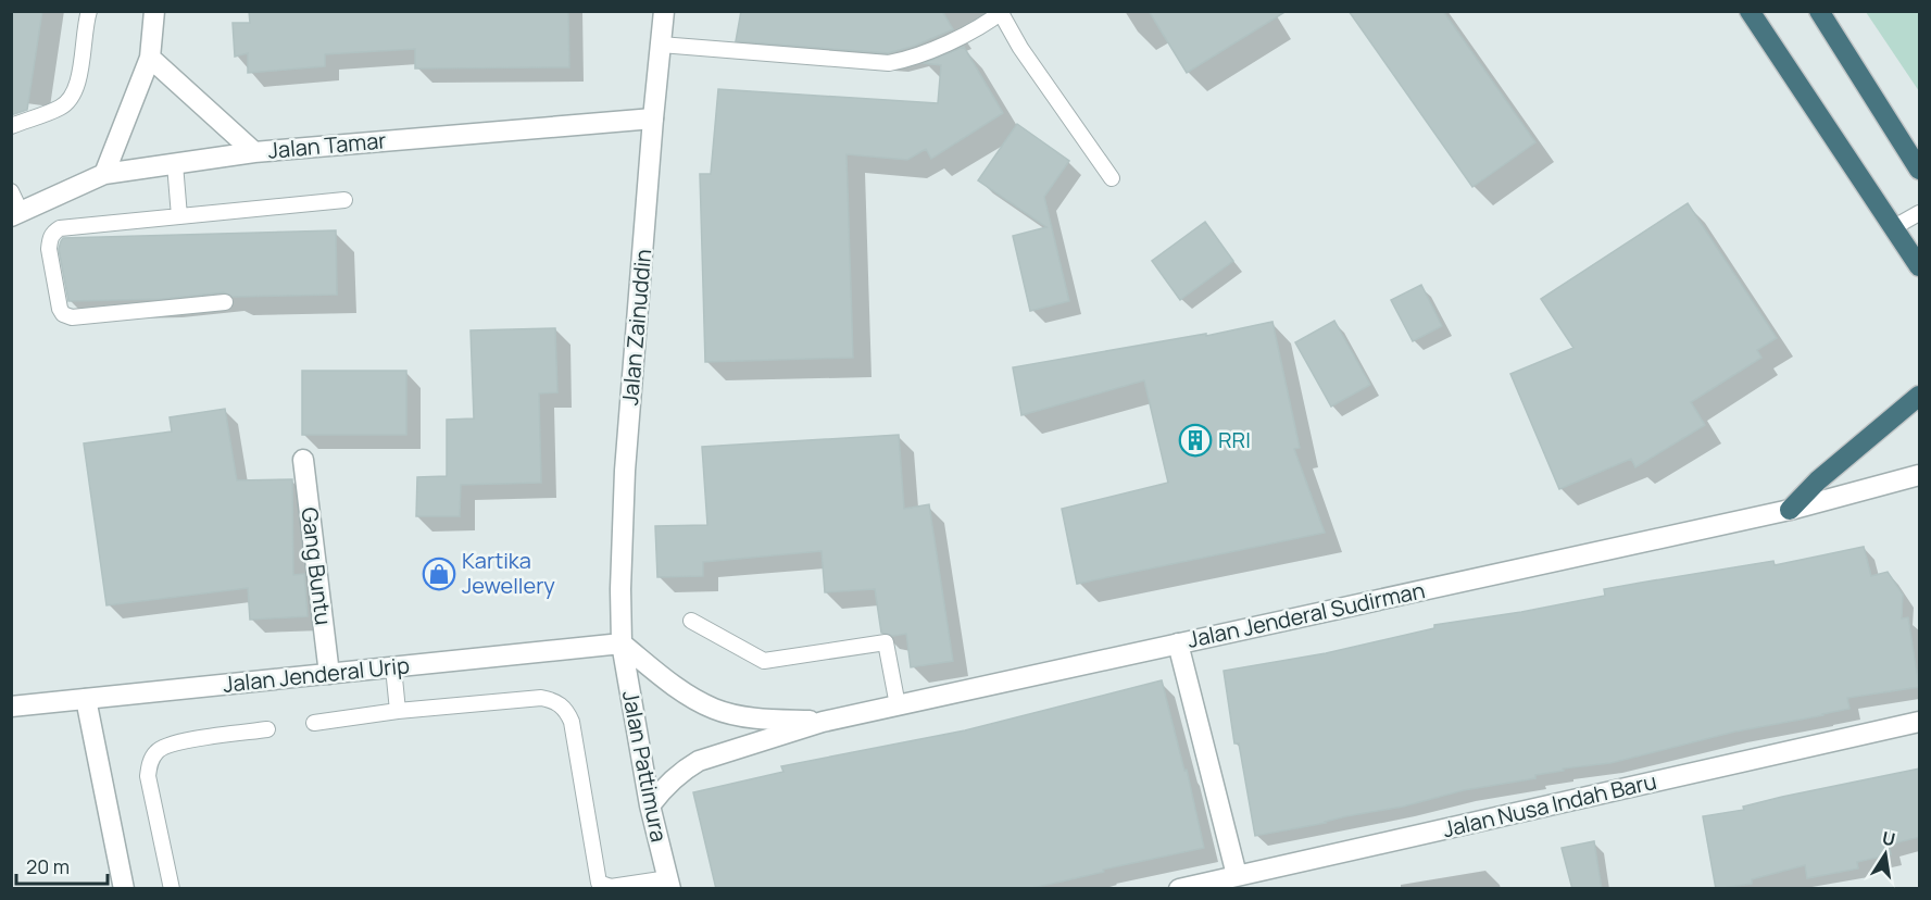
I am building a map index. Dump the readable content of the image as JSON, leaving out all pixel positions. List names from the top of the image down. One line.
{"streets":{"street":["Jalan Tamar","Jalan Zainuddin","Gang Buntu","Jalan Jenderal Sudirman","Jalan Jenderal Urip","Jalan Pattimura","Jalan Nusa Indah Baru"]},"crossings":[["Jalan Tamar","Jalan Zainuddin"],["Jalan Zainuddin","Jalan Jenderal Sudirman"],["Jalan Zainuddin","Jalan Jenderal Urip"],["Jalan Zainuddin","Jalan Pattimura"],["Gang Buntu","Jalan Jenderal Urip"],["Jalan Jenderal Sudirman","Jalan Jenderal Urip"],["Jalan Jenderal Sudirman","Jalan Pattimura"],["Jalan Jenderal Urip","Jalan Pattimura"]],"places":{"building":["RRI"],"shop":["Kartika Jewellery"]},"scale_bar":"20 m","north":"top"}
